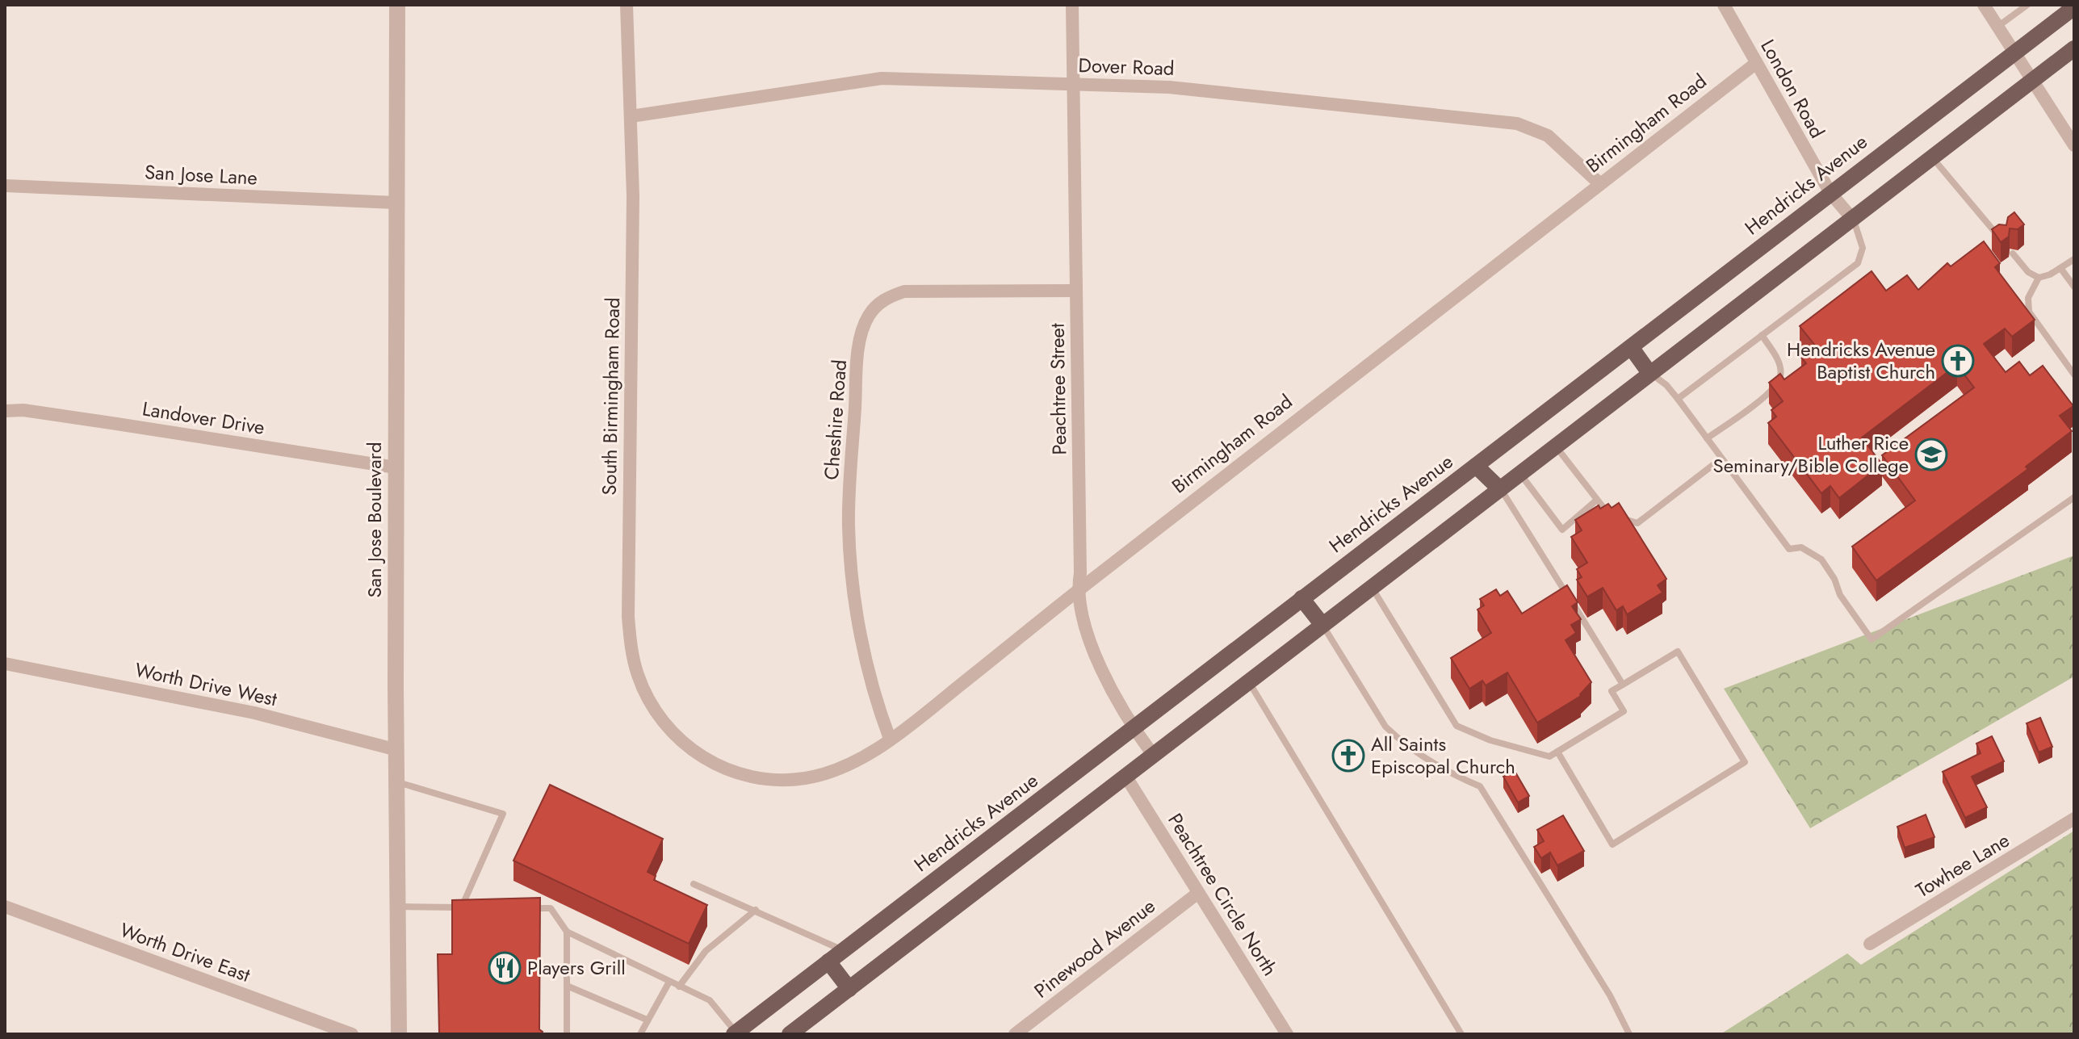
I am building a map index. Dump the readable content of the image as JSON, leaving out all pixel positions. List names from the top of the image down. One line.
{"streets":{"main road":["Hendricks Avenue"],"street":["Dover Road","London Road","Birmingham Road","San Jose Lane","Peachtree Street","South Birmingham Road","Landover Drive","Cheshire Road","San Jose Boulevard","Worth Drive West","Towhee Lane","Peachtree Circle North","Pinewood Avenue","Worth Drive East"]},"crossings":[["Dover Road","Birmingham Road"],["Dover Road","Peachtree Street"],["Dover Road","South Birmingham Road"],["London Road","Birmingham Road"],["London Road","Hendricks Avenue"],["Birmingham Road","Peachtree Street"],["Birmingham Road","South Birmingham Road"],["Birmingham Road","Cheshire Road"],["San Jose Lane","San Jose Boulevard"],["Hendricks Avenue","Peachtree Street"],["Peachtree Street","Cheshire Road"],["Landover Drive","San Jose Boulevard"],["San Jose Boulevard","Worth Drive West"],["Peachtree Circle North","Pinewood Avenue"]],"places":{"church":["Hendricks Avenue Baptist Church","All Saints Episcopal Church"],"school or university":["Luther Rice Seminary/Bible College"],"restaurant":["Players Grill"]}}
